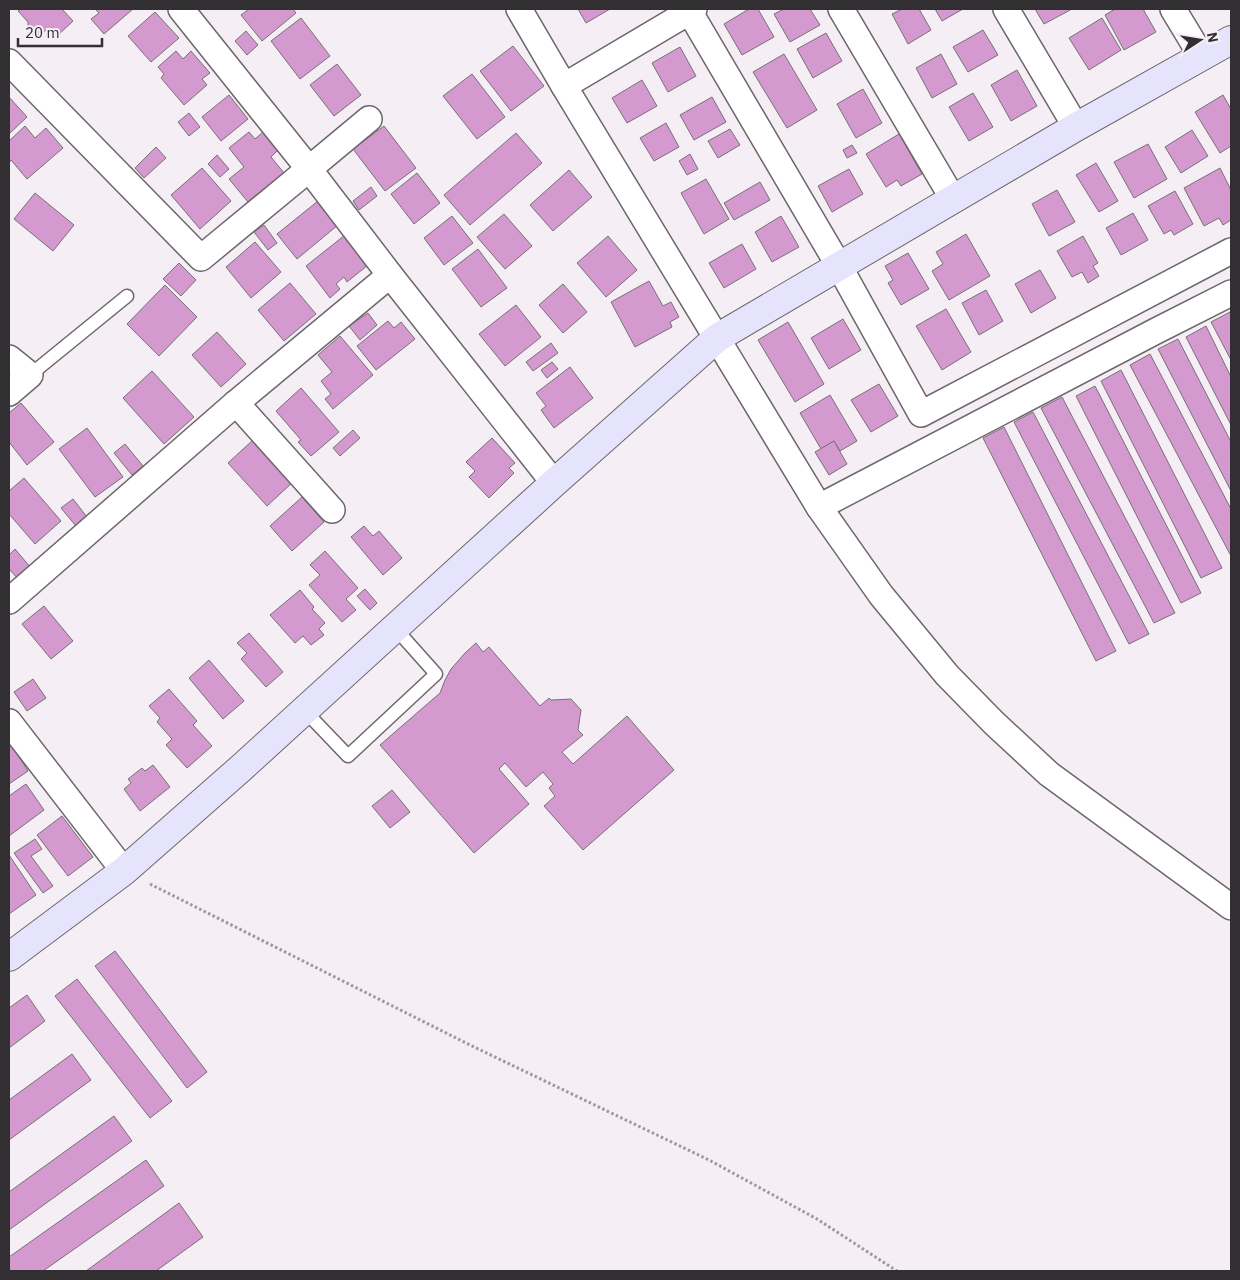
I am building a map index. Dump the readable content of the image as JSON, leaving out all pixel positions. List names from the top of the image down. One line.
{"scale_bar":"20 m","north":"right"}
